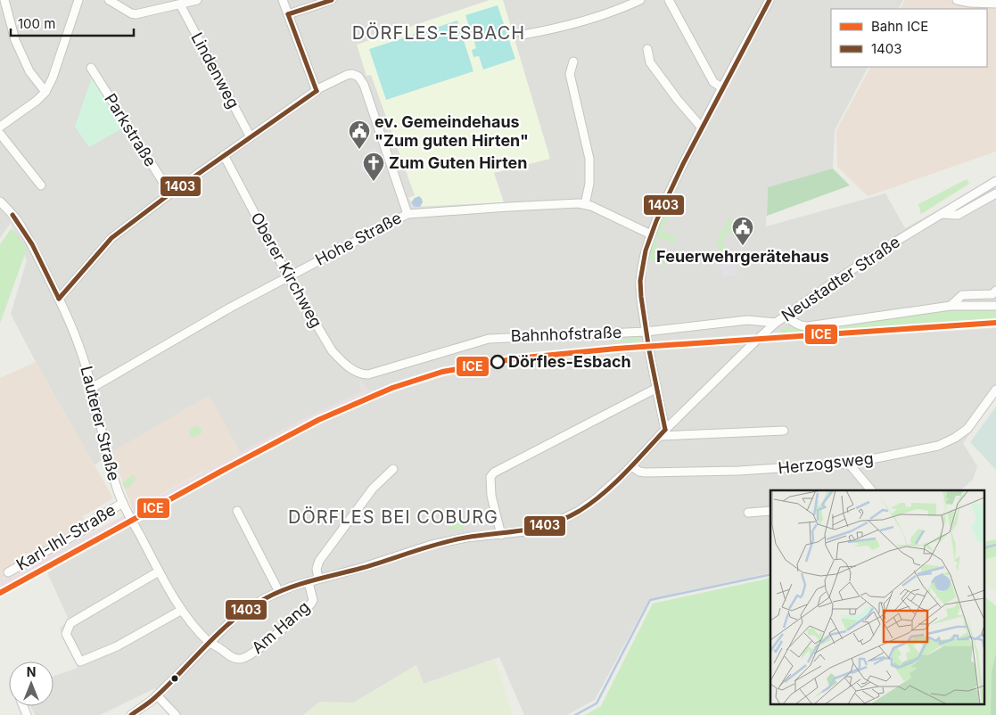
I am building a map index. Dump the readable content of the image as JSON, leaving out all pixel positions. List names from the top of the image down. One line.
{"streets":{"street":["Lindenweg","Parkstraße","Hohe Straße","Oberer Kirchweg","Neustadter Straße","Bahnhofstraße","Lauterer Straße","Herzogsweg","Karl-Ihl-Straße","Am Hang"]},"crossings":[["Hohe Straße","Oberer Kirchweg"],["Hohe Straße","Lauterer Straße"],["Oberer Kirchweg","Bahnhofstraße"],["Neustadter Straße","Bahnhofstraße"],["Neustadter Straße","Lauterer Straße"],["Neustadter Straße","Herzogsweg"],["Neustadter Straße","Am Hang"],["Lauterer Straße","Karl-Ihl-Straße"],["Lauterer Straße","Am Hang"]],"districts":["DÖRFLES-ESBACH","DÖRFLES BEI COBURG"],"places":{"public building":["ev. Gemeindehaus \"Zum guten Hirten\"","Feuerwehrgerätehaus"],"church":["Zum Guten Hirten"],"other":["Dörfles-Esbach"]},"lines":["transit line 1403","rail line ICE"],"legend":["Bahn ICE","1403"],"scale_bar":"100 m","north":"top"}
